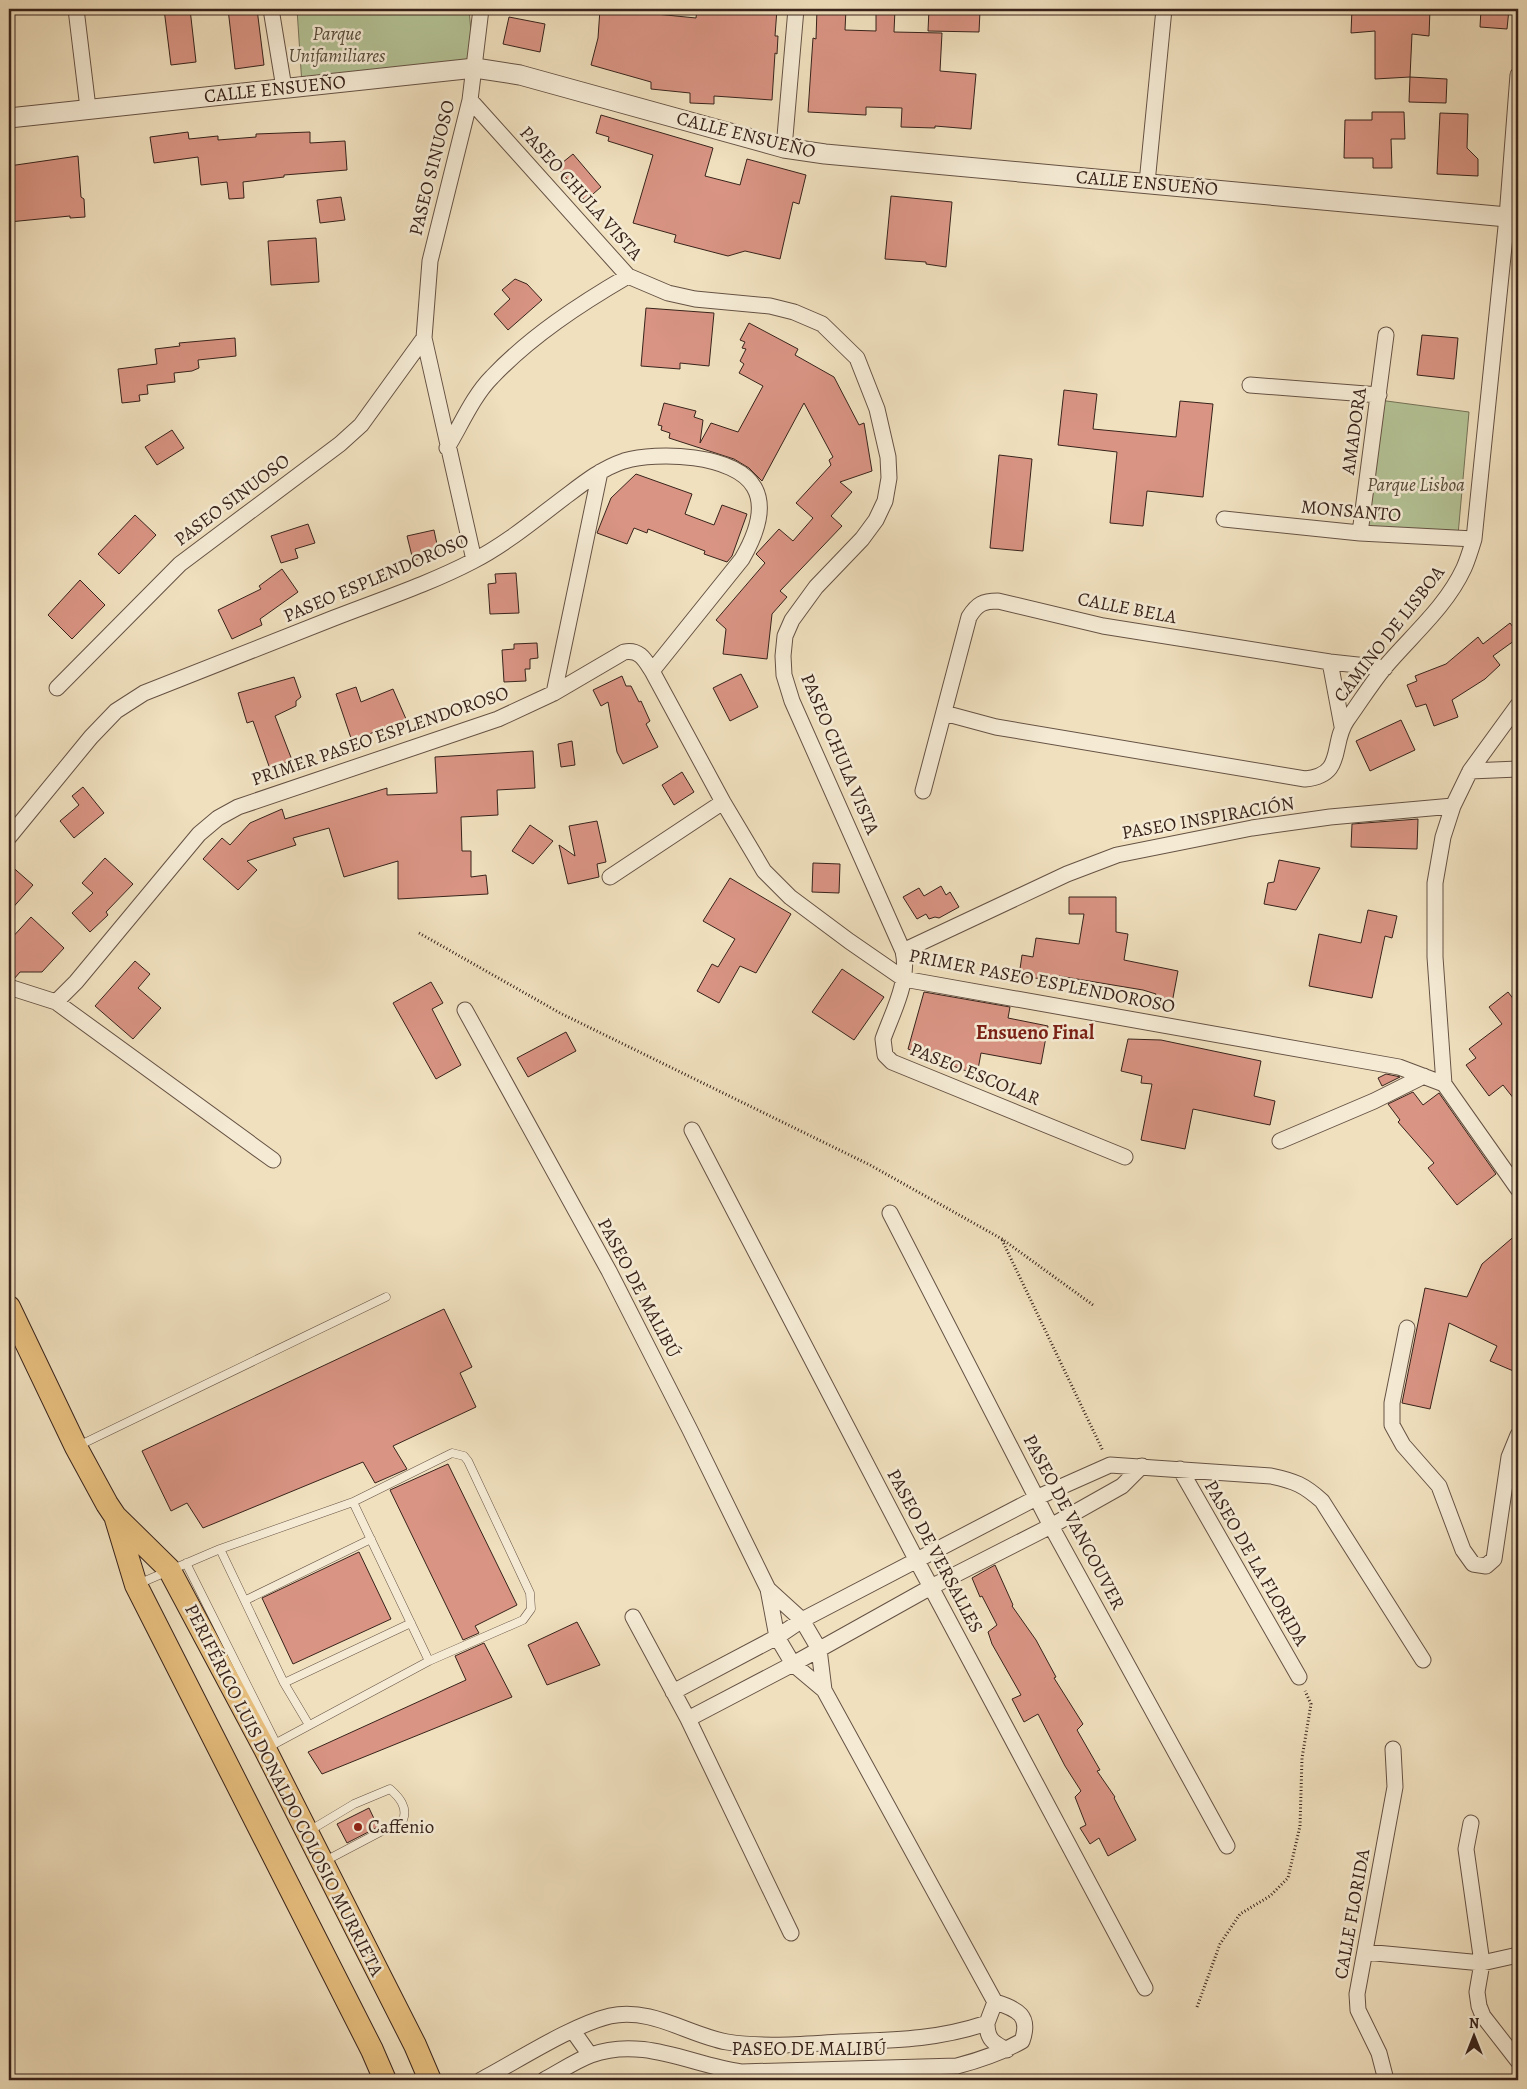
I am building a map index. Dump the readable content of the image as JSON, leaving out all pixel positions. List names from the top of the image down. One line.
{"streets":{"main road":["PERIFÉRICO LUIS DONALDO COLOSIO MURRIETA"],"street":["CALLE ENSUEÑO","PASEO SINUOSO","PASEO CHULA VISTA","AMADORA","MONSANTO","PASEO ESPLENDOROSO","CALLE BELA","CAMINO DE LISBOA","PRIMER PASEO ESPLENDOROSO","PASEO INSPIRACIÓN","PASEO ESCOLAR","PASEO DE MALIBÚ","PASEO DE VANCOUVER","PASEO DE VERSALLES","PASEO DE LA FLORIDA","CALLE FLORIDA"]},"crossings":[["CALLE ENSUEÑO","PASEO SINUOSO"],["CALLE ENSUEÑO","CAMINO DE LISBOA"],["PASEO SINUOSO","PASEO CHULA VISTA"],["PASEO SINUOSO","PASEO ESPLENDOROSO"],["PASEO CHULA VISTA","PRIMER PASEO ESPLENDOROSO"],["PASEO CHULA VISTA","PASEO INSPIRACIÓN"],["PASEO CHULA VISTA","PASEO ESCOLAR"],["AMADORA","MONSANTO"],["MONSANTO","CAMINO DE LISBOA"],["PASEO ESPLENDOROSO","PRIMER PASEO ESPLENDOROSO"],["CALLE BELA","CAMINO DE LISBOA"],["PRIMER PASEO ESPLENDOROSO","PASEO INSPIRACIÓN"],["PRIMER PASEO ESPLENDOROSO","PASEO ESCOLAR"],["PASEO INSPIRACIÓN","PASEO ESCOLAR"],["PASEO DE MALIBÚ","PASEO DE LA FLORIDA"],["PASEO DE VANCOUVER","PASEO DE LA FLORIDA"],["PASEO DE VERSALLES","PASEO DE LA FLORIDA"]],"districts":["Ensueno Final"],"parks":["Parque Unifamiliares","Parque Lisboa"],"places":["Caffenio"],"north":"top"}
